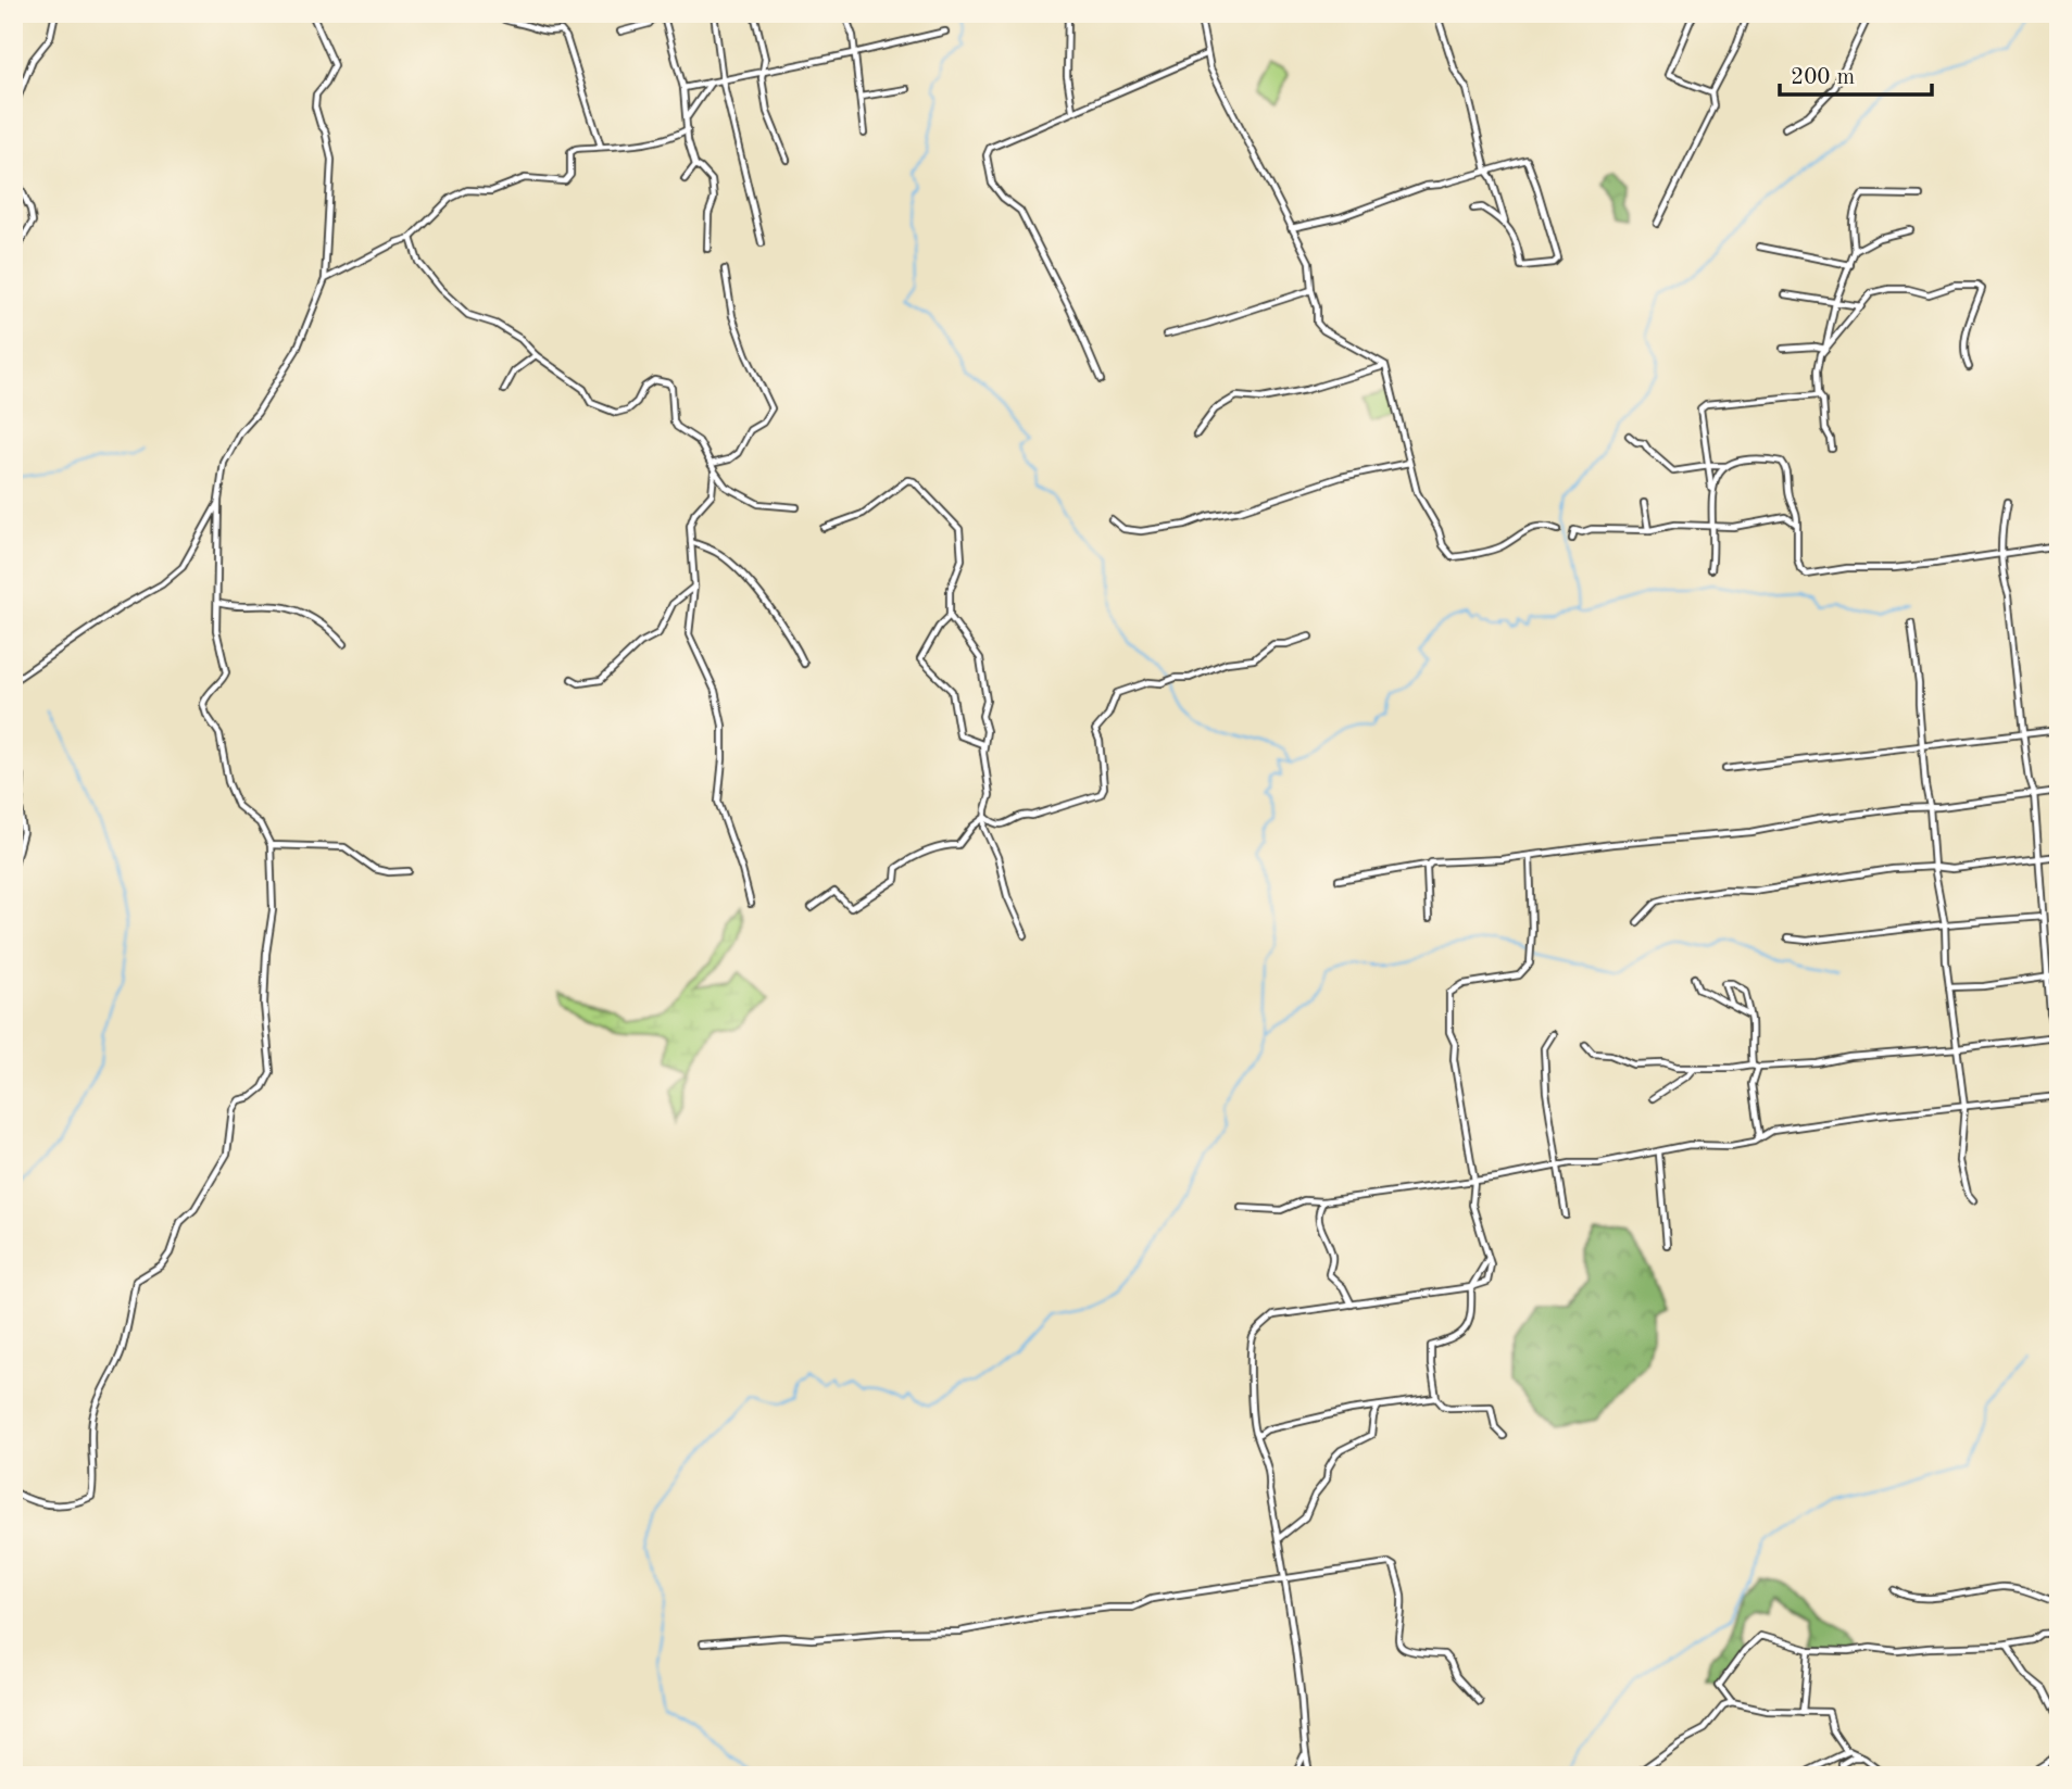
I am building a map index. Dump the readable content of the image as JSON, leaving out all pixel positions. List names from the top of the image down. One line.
{"scale_bar":"200 m"}
